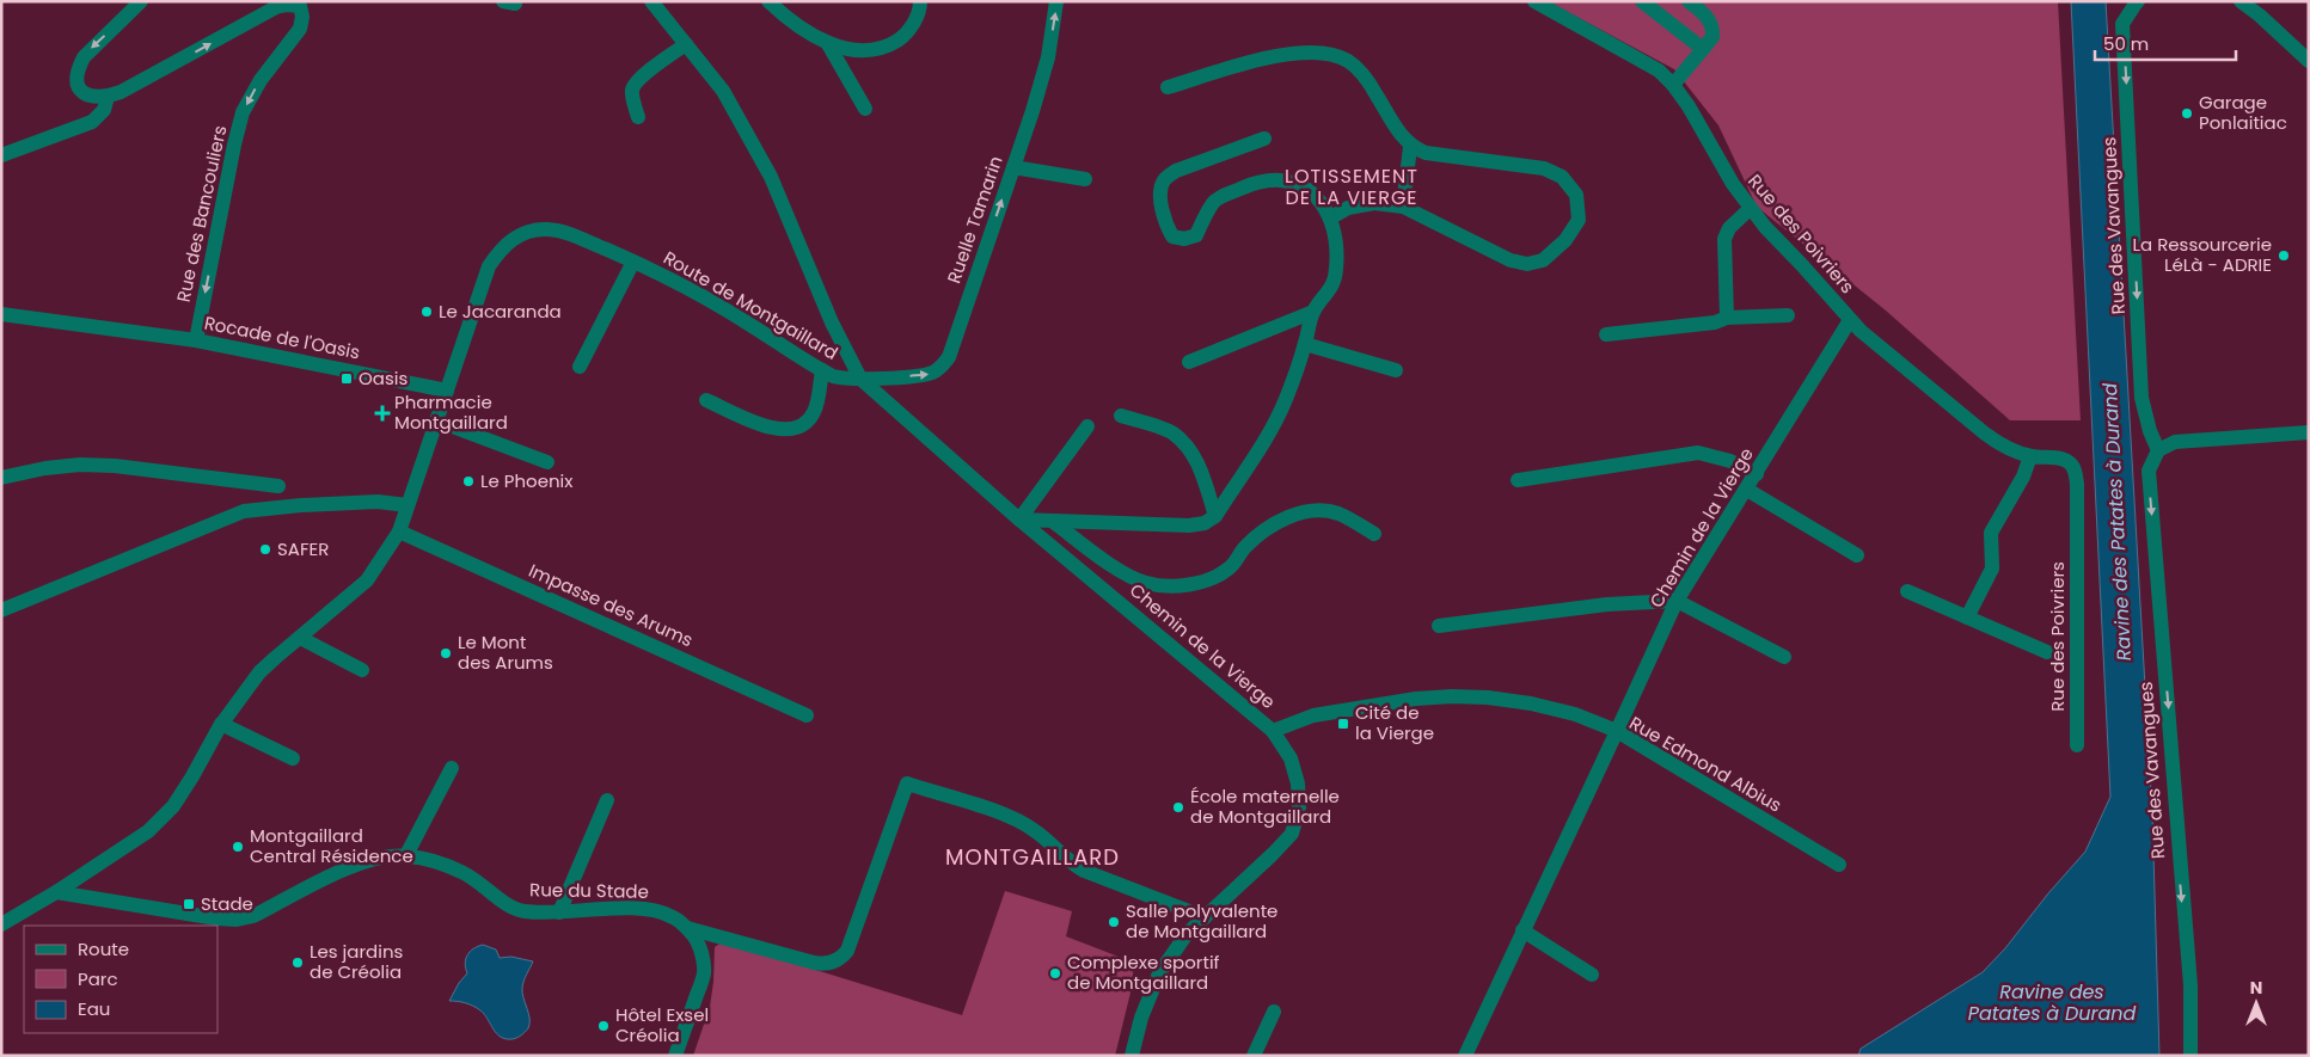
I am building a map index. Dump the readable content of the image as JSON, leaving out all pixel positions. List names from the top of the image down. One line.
{"streets":{"street":["Rue des Bancouliers","Ruelle Tamarin","Rue des Vavangues","Rue des Poivriers","Route de Montgaillard","Rocade de l'Oasis","Chemin de la Vierge","Impasse des Arums","Rue Edmond Albius","Rue du Stade"]},"crossings":[["Rue des Bancouliers","Rocade de l'Oasis"],["Ruelle Tamarin","Route de Montgaillard"],["Ruelle Tamarin","Chemin de la Vierge"],["Rue des Poivriers","Chemin de la Vierge"],["Route de Montgaillard","Rocade de l'Oasis"],["Route de Montgaillard","Chemin de la Vierge"],["Route de Montgaillard","Impasse des Arums"],["Route de Montgaillard","Rue du Stade"],["Chemin de la Vierge","Rue Edmond Albius"]],"one_way":["Ruelle Tamarin","Rue des Vavangues"],"districts":["LOTISSEMENT DE LA VIERGE","MONTGAILLARD"],"water":["Ravine des Patates à Durand"],"places":{"other":["Garage Ponlaitiac","La Ressourcerie LéLà - ADRIE","Le Jacaranda","Le Phoenix","SAFER","Le Mont des Arums","École maternelle de Montgaillard","Montgaillard Central Résidence","Salle polyvalente de Montgaillard","Les jardins de Créolia","Complexe sportif de Montgaillard","Hôtel Exsel Créolia"],"transit":["Oasis","Cité de la Vierge","Stade"],"health":["Pharmacie Montgaillard"]},"legend":["Route","Parc","Eau"],"scale_bar":"50 m","north":"top"}
